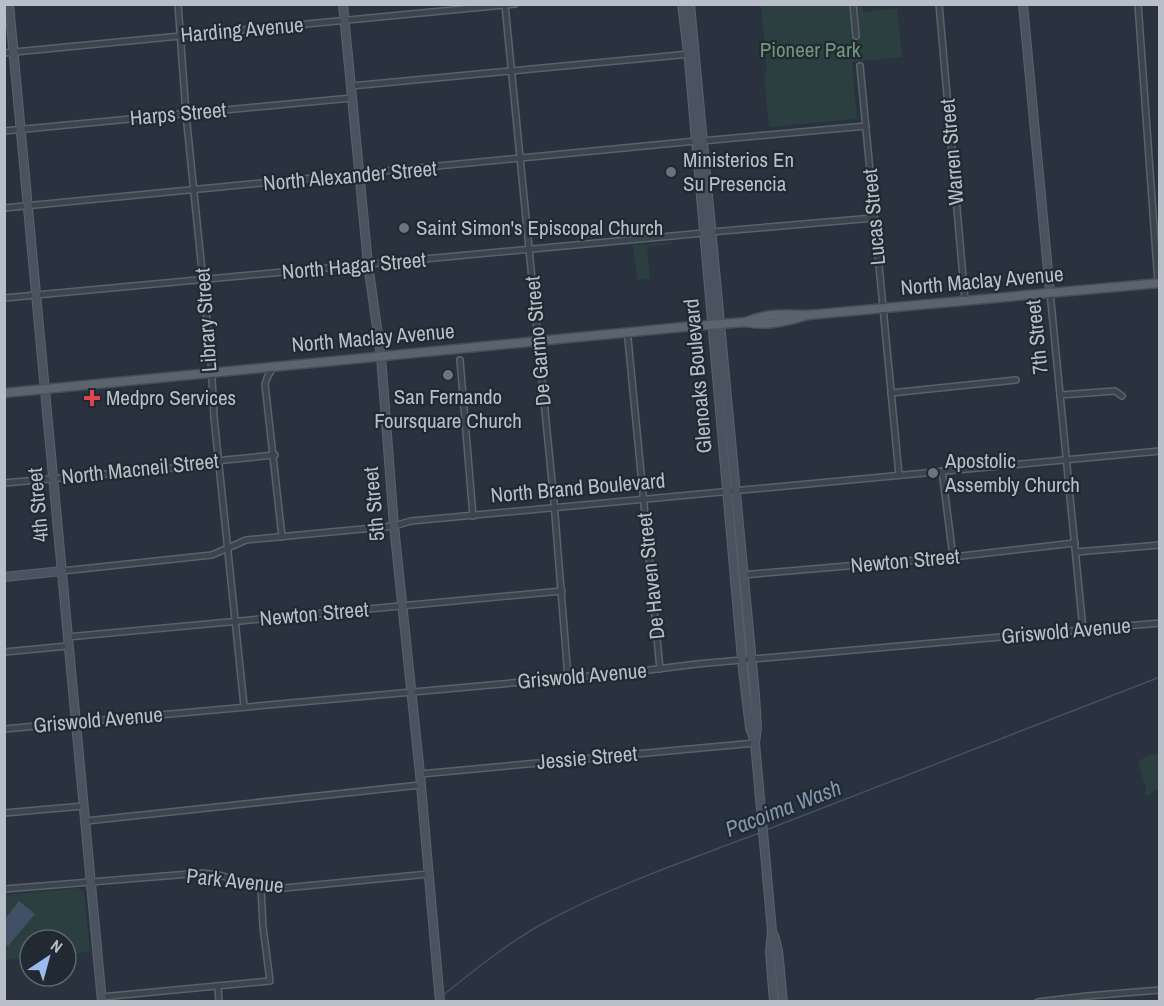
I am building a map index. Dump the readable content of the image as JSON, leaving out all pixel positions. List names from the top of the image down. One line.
{"streets":{"main road":["North Maclay Avenue"],"street":["Harding Avenue","Harps Street","Warren Street","North Alexander Street","Lucas Street","North Hagar Street","Library Street","7th Street","De Garmo Street","Glenoaks Boulevard","North Macneil Street","North Brand Boulevard","5th Street","4th Street","Newton Street","De Haven Street","Griswold Avenue","Jessie Street","Park Avenue"]},"crossings":[["Harding Avenue","Library Street"],["Harding Avenue","De Garmo Street"],["Harding Avenue","5th Street"],["Harding Avenue","4th Street"],["Harps Street","Library Street"],["Harps Street","5th Street"],["Harps Street","4th Street"],["Warren Street","North Maclay Avenue"],["North Alexander Street","Lucas Street"],["North Alexander Street","Library Street"],["North Alexander Street","De Garmo Street"],["North Alexander Street","Glenoaks Boulevard"],["North Alexander Street","5th Street"],["North Alexander Street","4th Street"],["Lucas Street","North Hagar Street"],["Lucas Street","North Maclay Avenue"],["Lucas Street","North Brand Boulevard"],["North Hagar Street","Library Street"],["North Hagar Street","De Garmo Street"],["North Hagar Street","Glenoaks Boulevard"],["North Hagar Street","5th Street"],["North Hagar Street","4th Street"],["North Maclay Avenue","Library Street"],["North Maclay Avenue","7th Street"],["North Maclay Avenue","De Garmo Street"],["North Maclay Avenue","Glenoaks Boulevard"],["North Maclay Avenue","5th Street"],["North Maclay Avenue","4th Street"],["Library Street","North Macneil Street"],["Library Street","North Brand Boulevard"],["Library Street","Newton Street"],["Library Street","Griswold Avenue"],["7th Street","North Brand Boulevard"],["7th Street","Newton Street"],["7th Street","Griswold Avenue"],["De Garmo Street","North Brand Boulevard"],["De Garmo Street","Newton Street"],["De Garmo Street","Griswold Avenue"],["Glenoaks Boulevard","North Brand Boulevard"],["Glenoaks Boulevard","Newton Street"],["Glenoaks Boulevard","Griswold Avenue"],["Glenoaks Boulevard","Jessie Street"],["North Macneil Street","4th Street"],["North Brand Boulevard","5th Street"],["North Brand Boulevard","4th Street"],["North Brand Boulevard","De Haven Street"],["5th Street","Newton Street"],["5th Street","Griswold Avenue"],["5th Street","Jessie Street"],["5th Street","Park Avenue"],["4th Street","Newton Street"],["4th Street","Griswold Avenue"],["4th Street","Park Avenue"],["De Haven Street","Griswold Avenue"]],"water":["Pacoima Wash"],"parks":["Pioneer Park"],"places":{"other":["Ministerios En Su Presencia","Saint Simon's Episcopal Church","San Fernando Foursquare Church","Apostolic Assembly Church"],"health":["Medpro Services"]},"north":"top right"}
